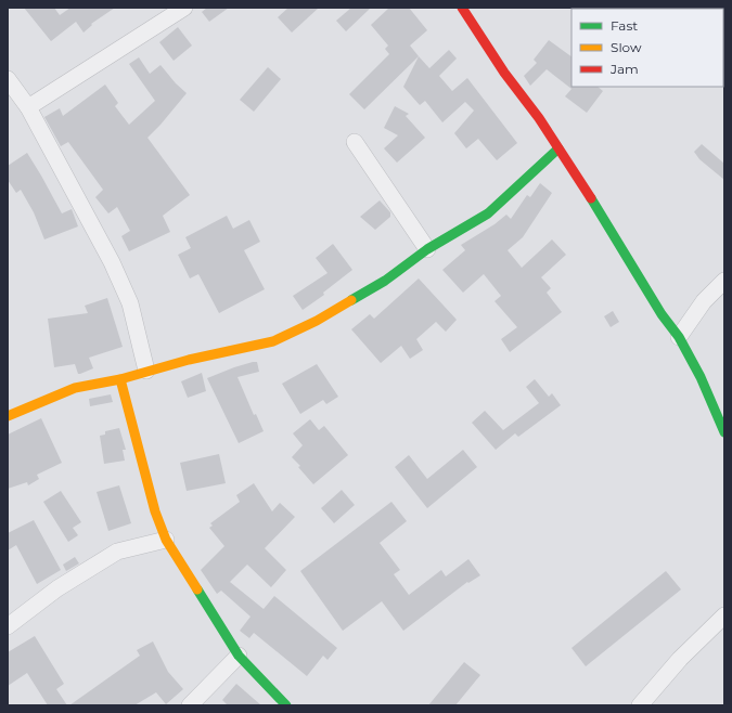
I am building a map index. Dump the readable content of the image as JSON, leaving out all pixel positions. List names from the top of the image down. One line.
{"legend":["Fast","Slow","Jam"]}
